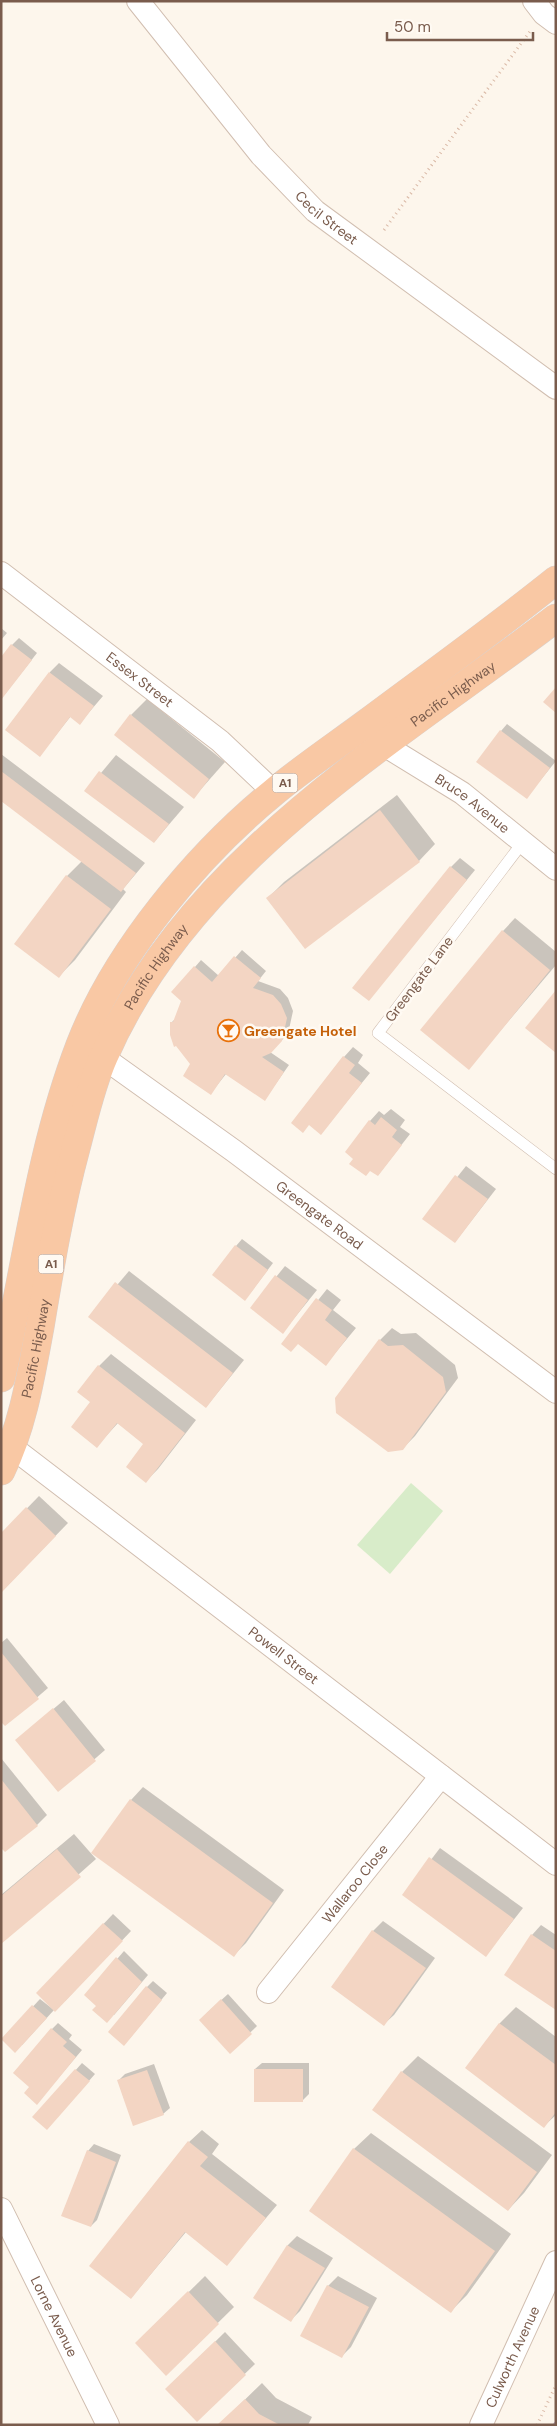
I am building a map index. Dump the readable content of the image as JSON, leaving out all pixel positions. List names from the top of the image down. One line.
{"streets":{"highway":["Pacific Highway","A1"],"street":["Cecil Street","Essex Street","Bruce Avenue","Greengate Road","Powell Street","Wallaroo Close","Lorne Avenue","Culworth Avenue"],"lane":["Greengate Lane"]},"crossings":[["Essex Street","Pacific Highway"],["Pacific Highway","Bruce Avenue"],["Pacific Highway","Greengate Road"],["Pacific Highway","Powell Street"],["Bruce Avenue","Greengate Lane"],["Powell Street","Wallaroo Close"]],"places":{"bar":["Greengate Hotel"]},"scale_bar":"50 m"}
